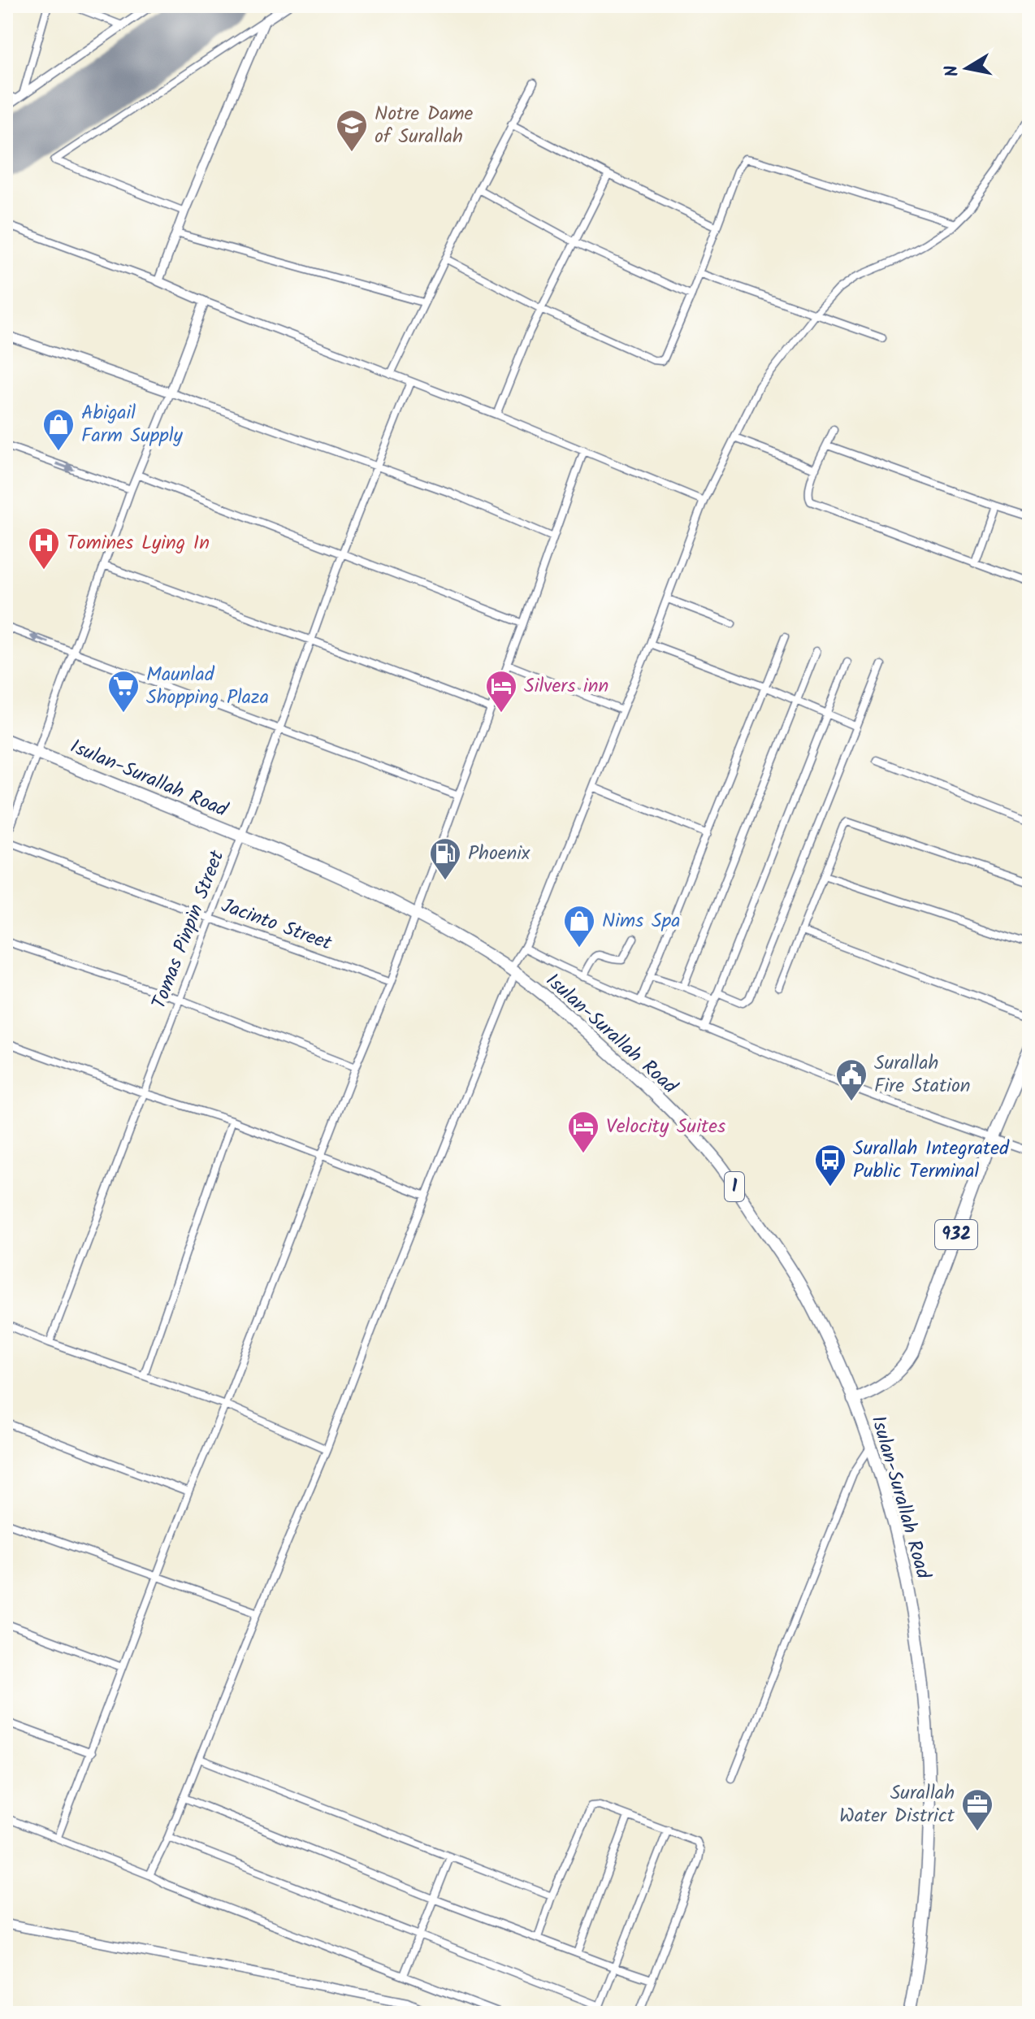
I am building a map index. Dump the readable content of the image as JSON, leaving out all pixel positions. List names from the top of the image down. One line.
{"streets":{"main road":["Isulan-Surallah Road","1","932"],"street":["Jacinto Street","Tomas Pinpin Street"]},"crossings":[["Isulan-Surallah Road","Tomas Pinpin Street"],["Isulan-Surallah Road","932"],["Jacinto Street","Tomas Pinpin Street"]],"places":{"school or university":["Notre Dame of Surallah"],"shop":["Abigail Farm Supply","Nims Spa"],"hospital":["Tomines Lying In"],"supermarket":["Maunlad Shopping Plaza"],"hotel":["Silvers inn","Velocity Suites"],"fuel station":["Phoenix"],"public building":["Surallah Fire Station"],"bus stop":["Surallah Integrated Public Terminal"],"office":["Surallah Water District"]},"north":"left"}
